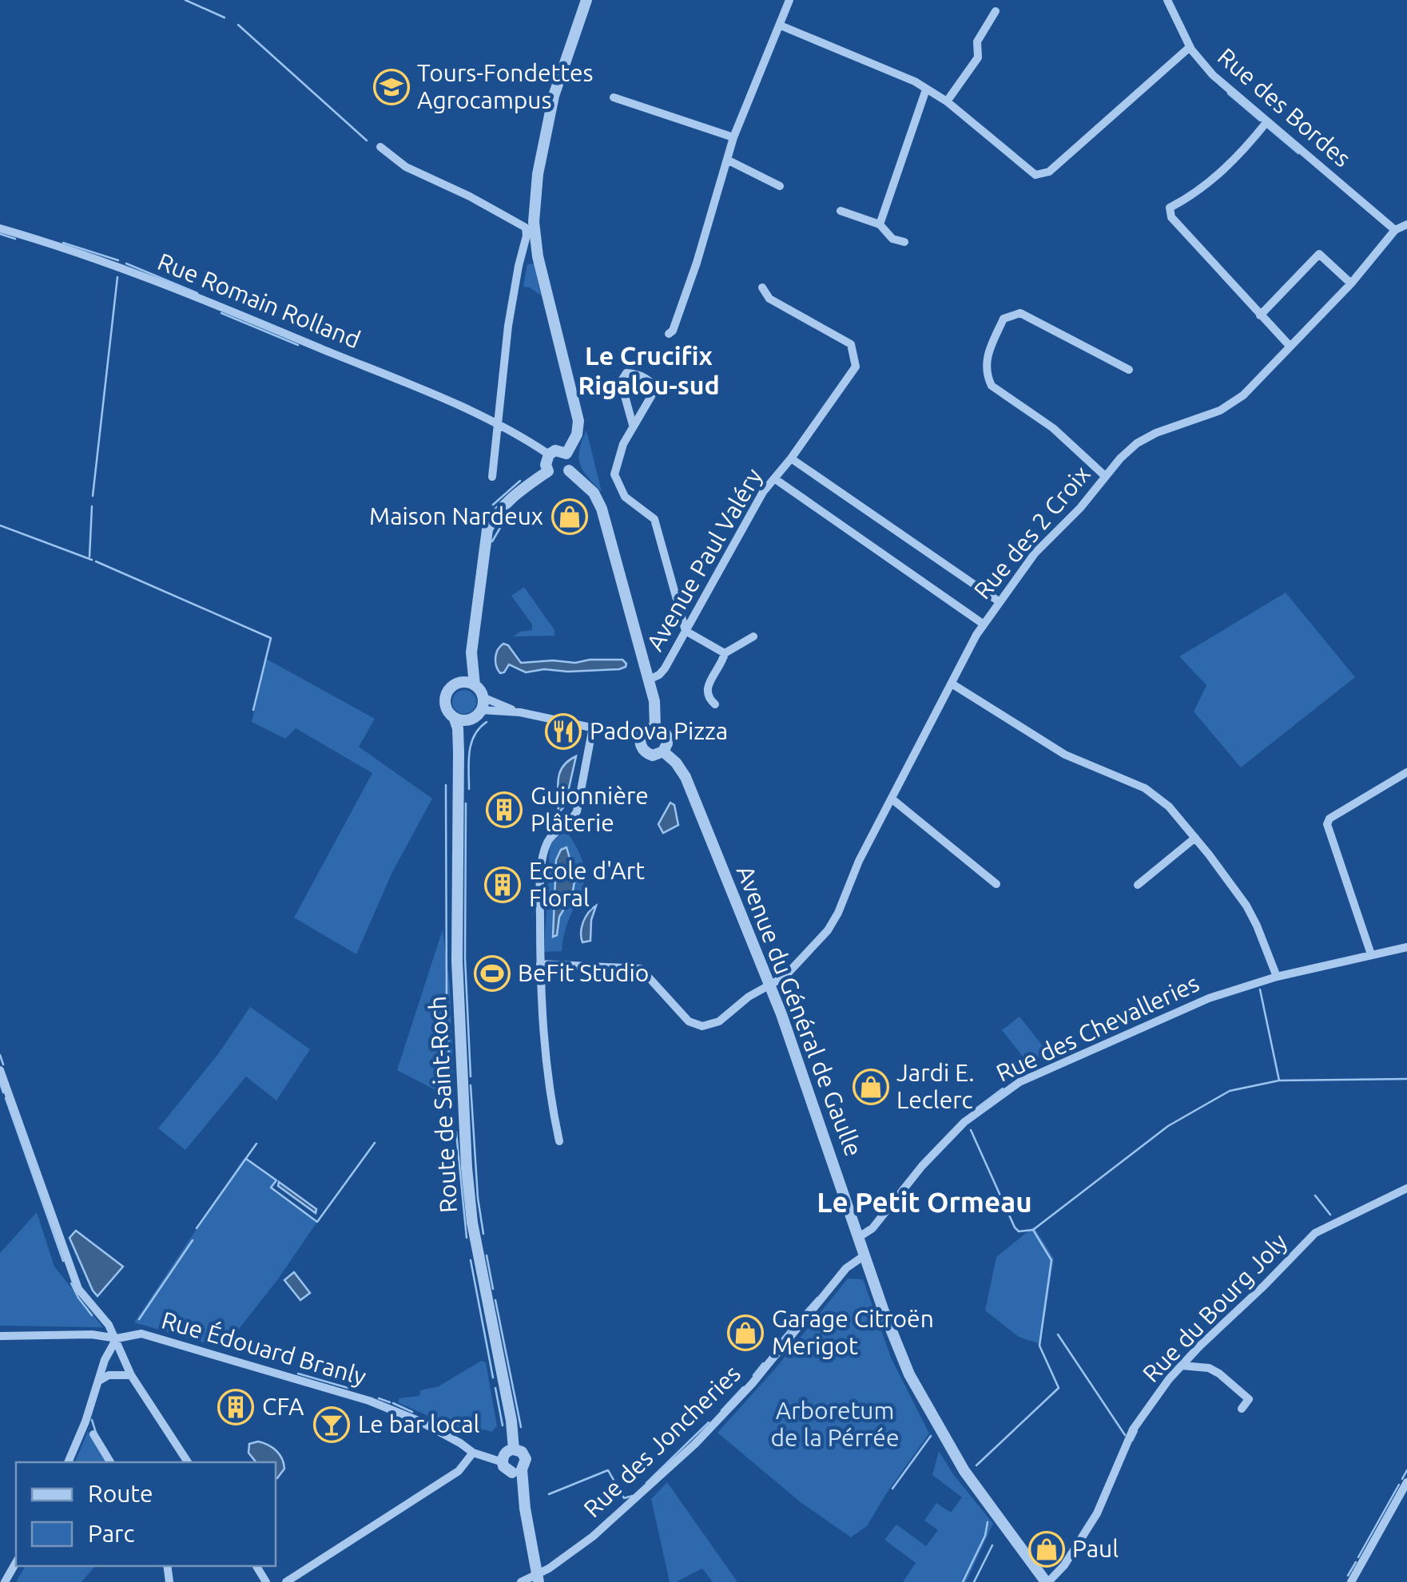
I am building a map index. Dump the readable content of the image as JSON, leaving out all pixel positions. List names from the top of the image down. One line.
{"streets":{"street":["Rue des Bordes","Rue Romain Rolland","Rue des 2 Croix","Avenue Paul Valéry","Avenue du Général de Gaulle","Rue des Chevalleries","Route de Saint-Roch","Rue du Bourg Joly","Rue Édouard Branly","Rue des Joncheries"]},"crossings":[["Rue des Bordes","Rue des 2 Croix"],["Rue des 2 Croix","Avenue du Général de Gaulle"],["Avenue du Général de Gaulle","Rue des Chevalleries"],["Avenue du Général de Gaulle","Rue du Bourg Joly"],["Avenue du Général de Gaulle","Rue des Joncheries"],["Route de Saint-Roch","Rue Édouard Branly"]],"districts":["Le Crucifix Rigalou-sud","Le Petit Ormeau"],"parks":["Arboretum de la Pérrée"],"places":{"school or university":["Tours-Fondettes Agrocampus"],"shop":["Maison Nardeux","Jardi E. Leclerc","Garage Citroën Merigot","Paul"],"restaurant":["Padova Pizza"],"building":["Guionnière Plâterie","Ecole d'Art Floral","CFA"],"sports":["BeFit Studio"],"bar":["Le bar local"]},"legend":["Route","Parc"]}
